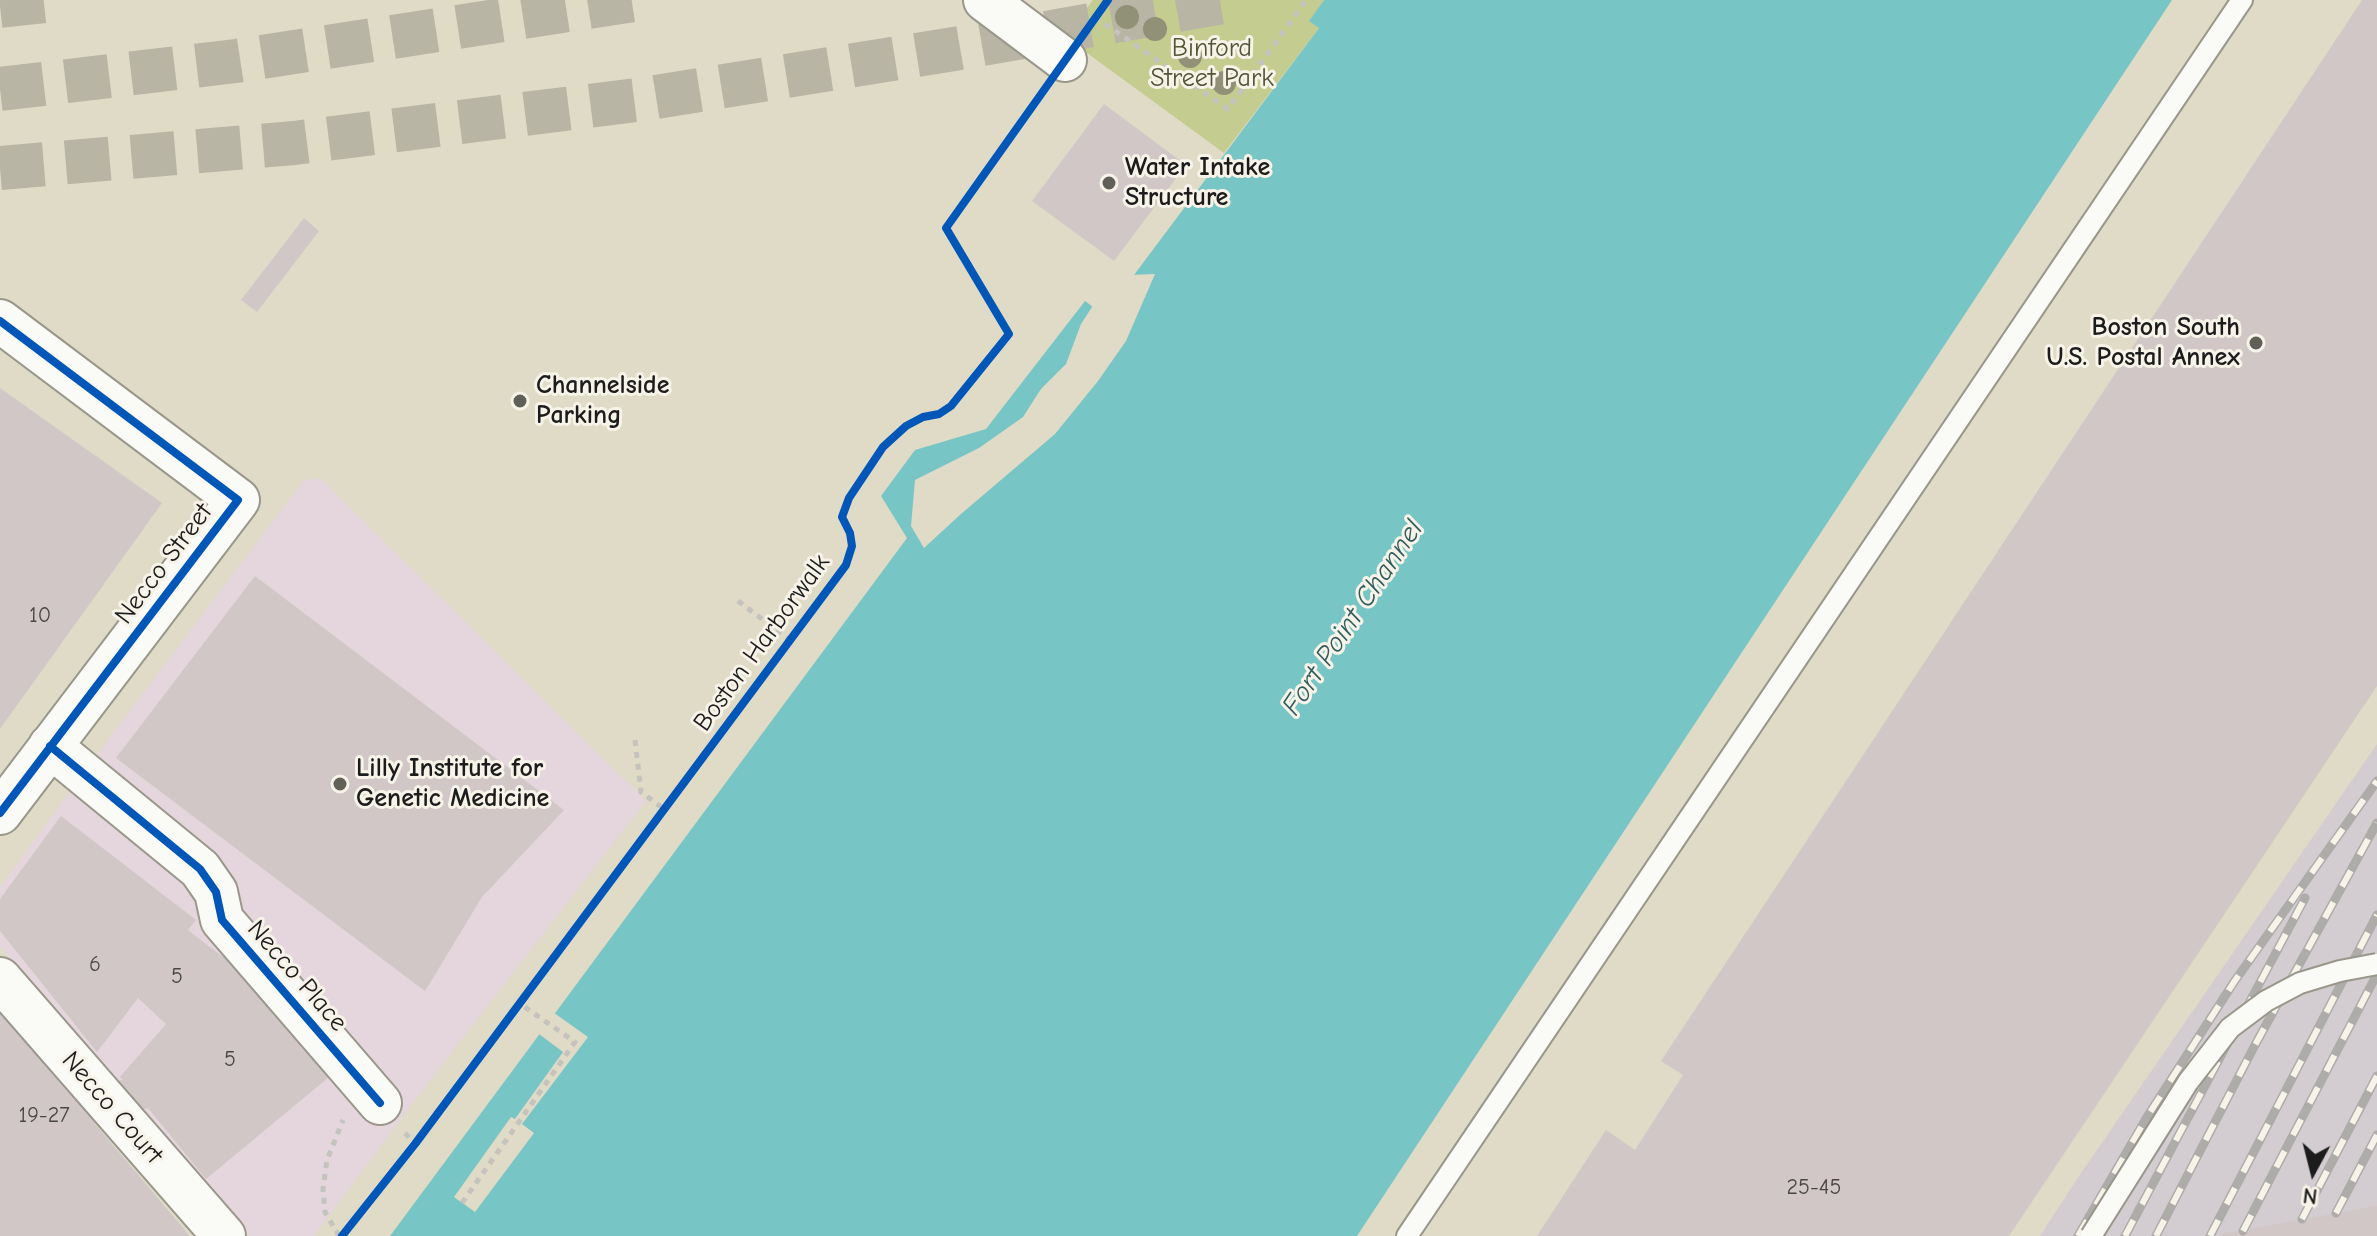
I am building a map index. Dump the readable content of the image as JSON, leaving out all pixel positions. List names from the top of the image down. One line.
{"streets":{"street":["Necco Street","Necco Place","Necco Court"],"cycle path":["Boston Harborwalk"]},"crossings":[["Necco Street","Necco Place"]],"water":["Fort Point Channel"],"parks":["Binford Street Park"],"places":["Water Intake Structure","Boston South U.S. Postal Annex","Channelside Parking","Lilly Institute for Genetic Medicine"],"house_numbers":["10","6","5","5","19-27","25-45"],"north":"bottom"}
